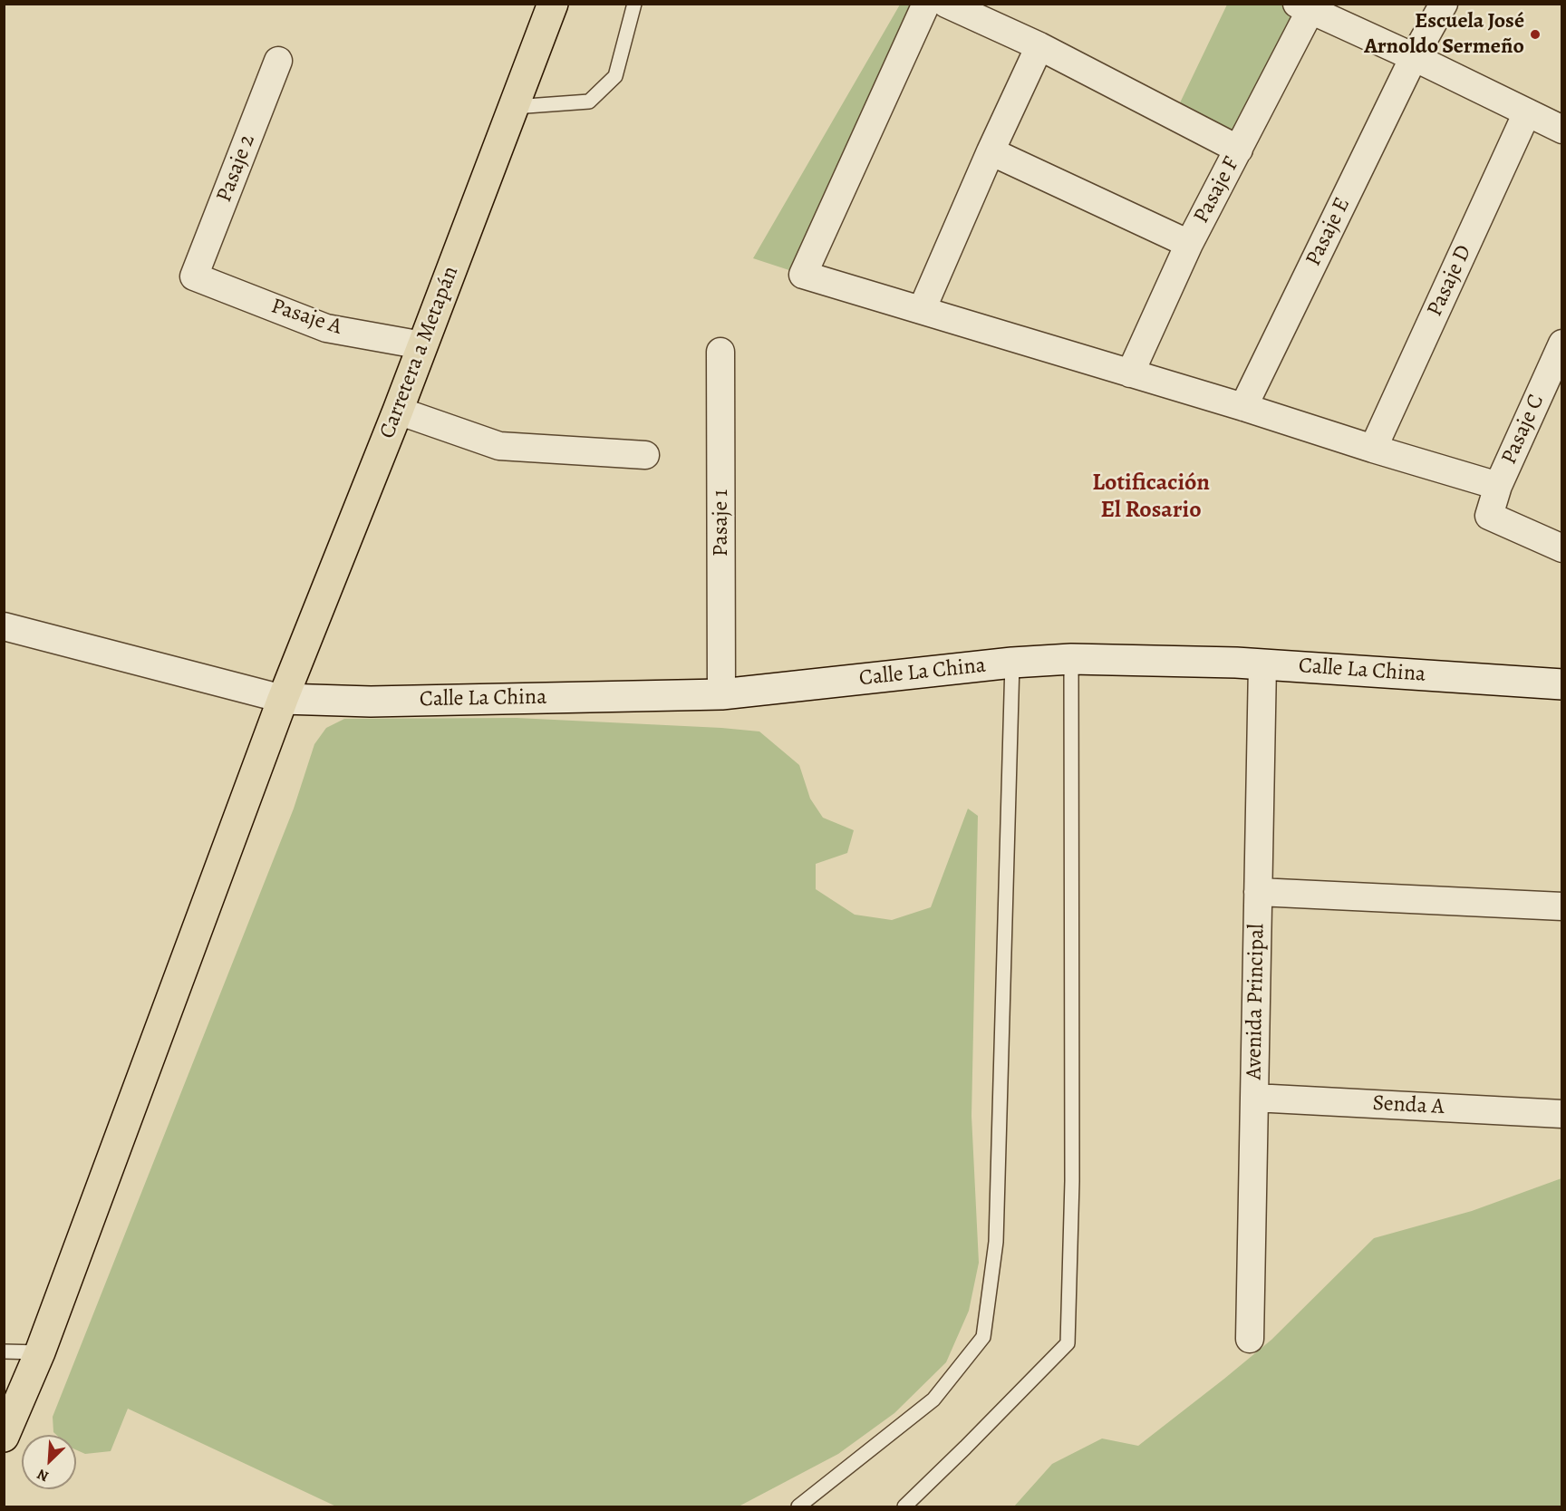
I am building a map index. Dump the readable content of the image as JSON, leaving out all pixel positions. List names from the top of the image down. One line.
{"streets":{"main road":["Carretera a Metapán","Calle La China"],"street":["Pasaje 2","Pasaje F","Pasaje E","Pasaje D","Pasaje A","Pasaje C","Pasaje 1","Avenida Principal","Senda A"]},"crossings":[["Pasaje 2","Pasaje A"],["Pasaje A","Carretera a Metapán"],["Carretera a Metapán","Calle La China"],["Pasaje 1","Calle La China"],["Calle La China","Avenida Principal"],["Avenida Principal","Senda A"]],"districts":["Lotificación El Rosario"],"places":["Escuela José Arnoldo Sermeño"],"north":"bottom left"}
